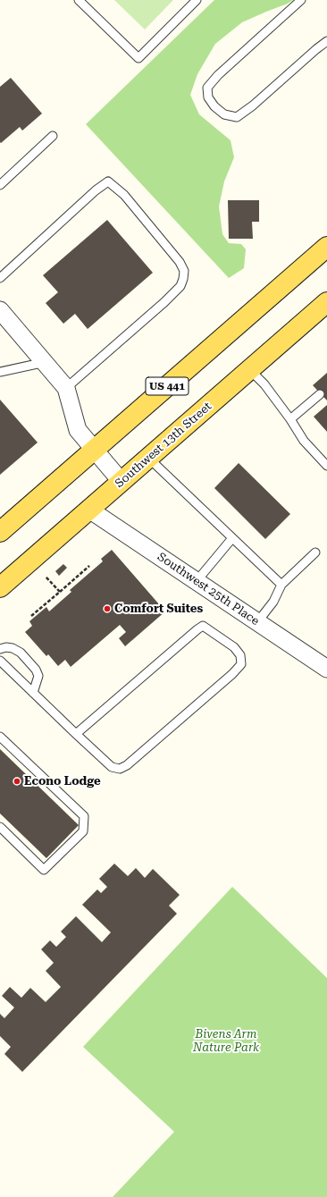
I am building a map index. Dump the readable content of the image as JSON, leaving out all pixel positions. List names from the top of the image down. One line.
{"streets":{"main road":["US 441","Southwest 13th Street"],"street":["Southwest 25th Place"]},"crossings":[["Southwest 13th Street","Southwest 25th Place"]],"parks":["Bivens Arm Nature Park"],"places":["Comfort Suites","Econo Lodge"]}
